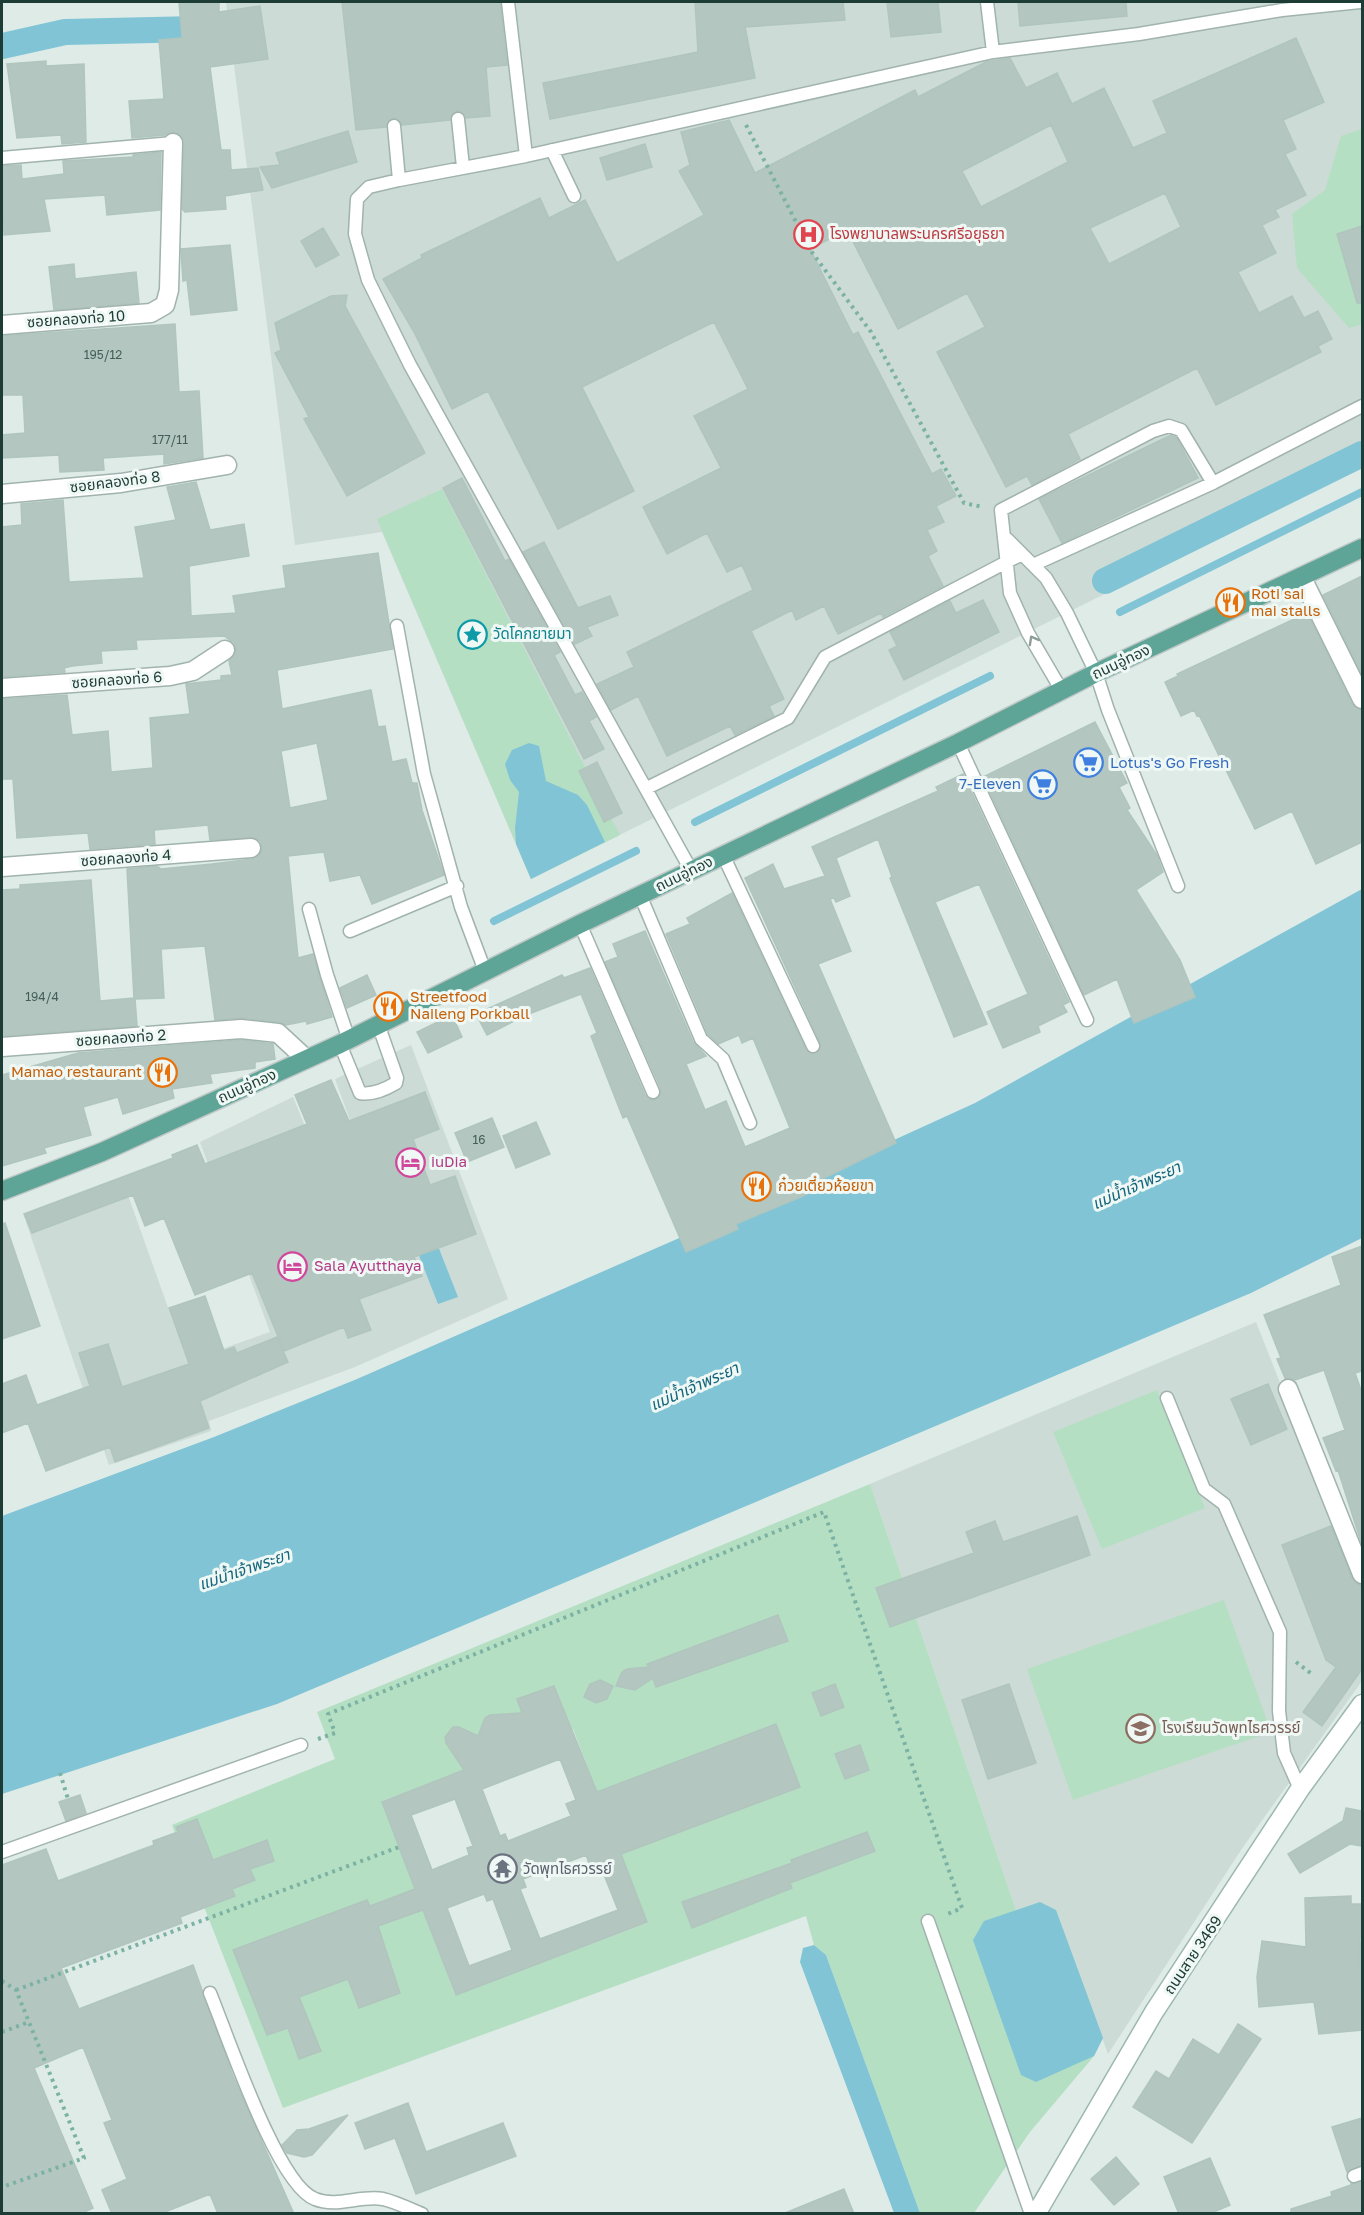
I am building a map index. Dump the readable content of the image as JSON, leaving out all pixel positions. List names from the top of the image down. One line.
{"streets":{"main road":["ถนนอู่ทอง"],"street":["ซอยคลองท่อ 10","ซอยคลองท่อ 8","ซอยคลองท่อ 6","ซอยคลองท่อ 4","ซอยคลองท่อ 2","ถนนสาย 3469"]},"crossings":[["ถนนอู่ทอง","ซอยคลองท่อ 2"]],"water":["แม่น้ำเจ้าพระยา"],"places":{"hospital":["โรงพยาบาลพระนครศรีอยุธยา"],"restaurant":["Roti sai mai stalls","Streetfood Naileng Porkball","Mamao restaurant","ก๋วยเตี๋ยวห้อยขา"],"place":["วัดโคกยายมา"],"supermarket":["Lotus's Go Fresh","7-Eleven"],"hotel":["iuDia","Sala Ayutthaya"],"school or university":["โรงเรียนวัดพุทไธศวรรย์"],"temple":["วัดพุทไธศวรรย์"]},"house_numbers":["195/12","177/11","194/4","16"]}
